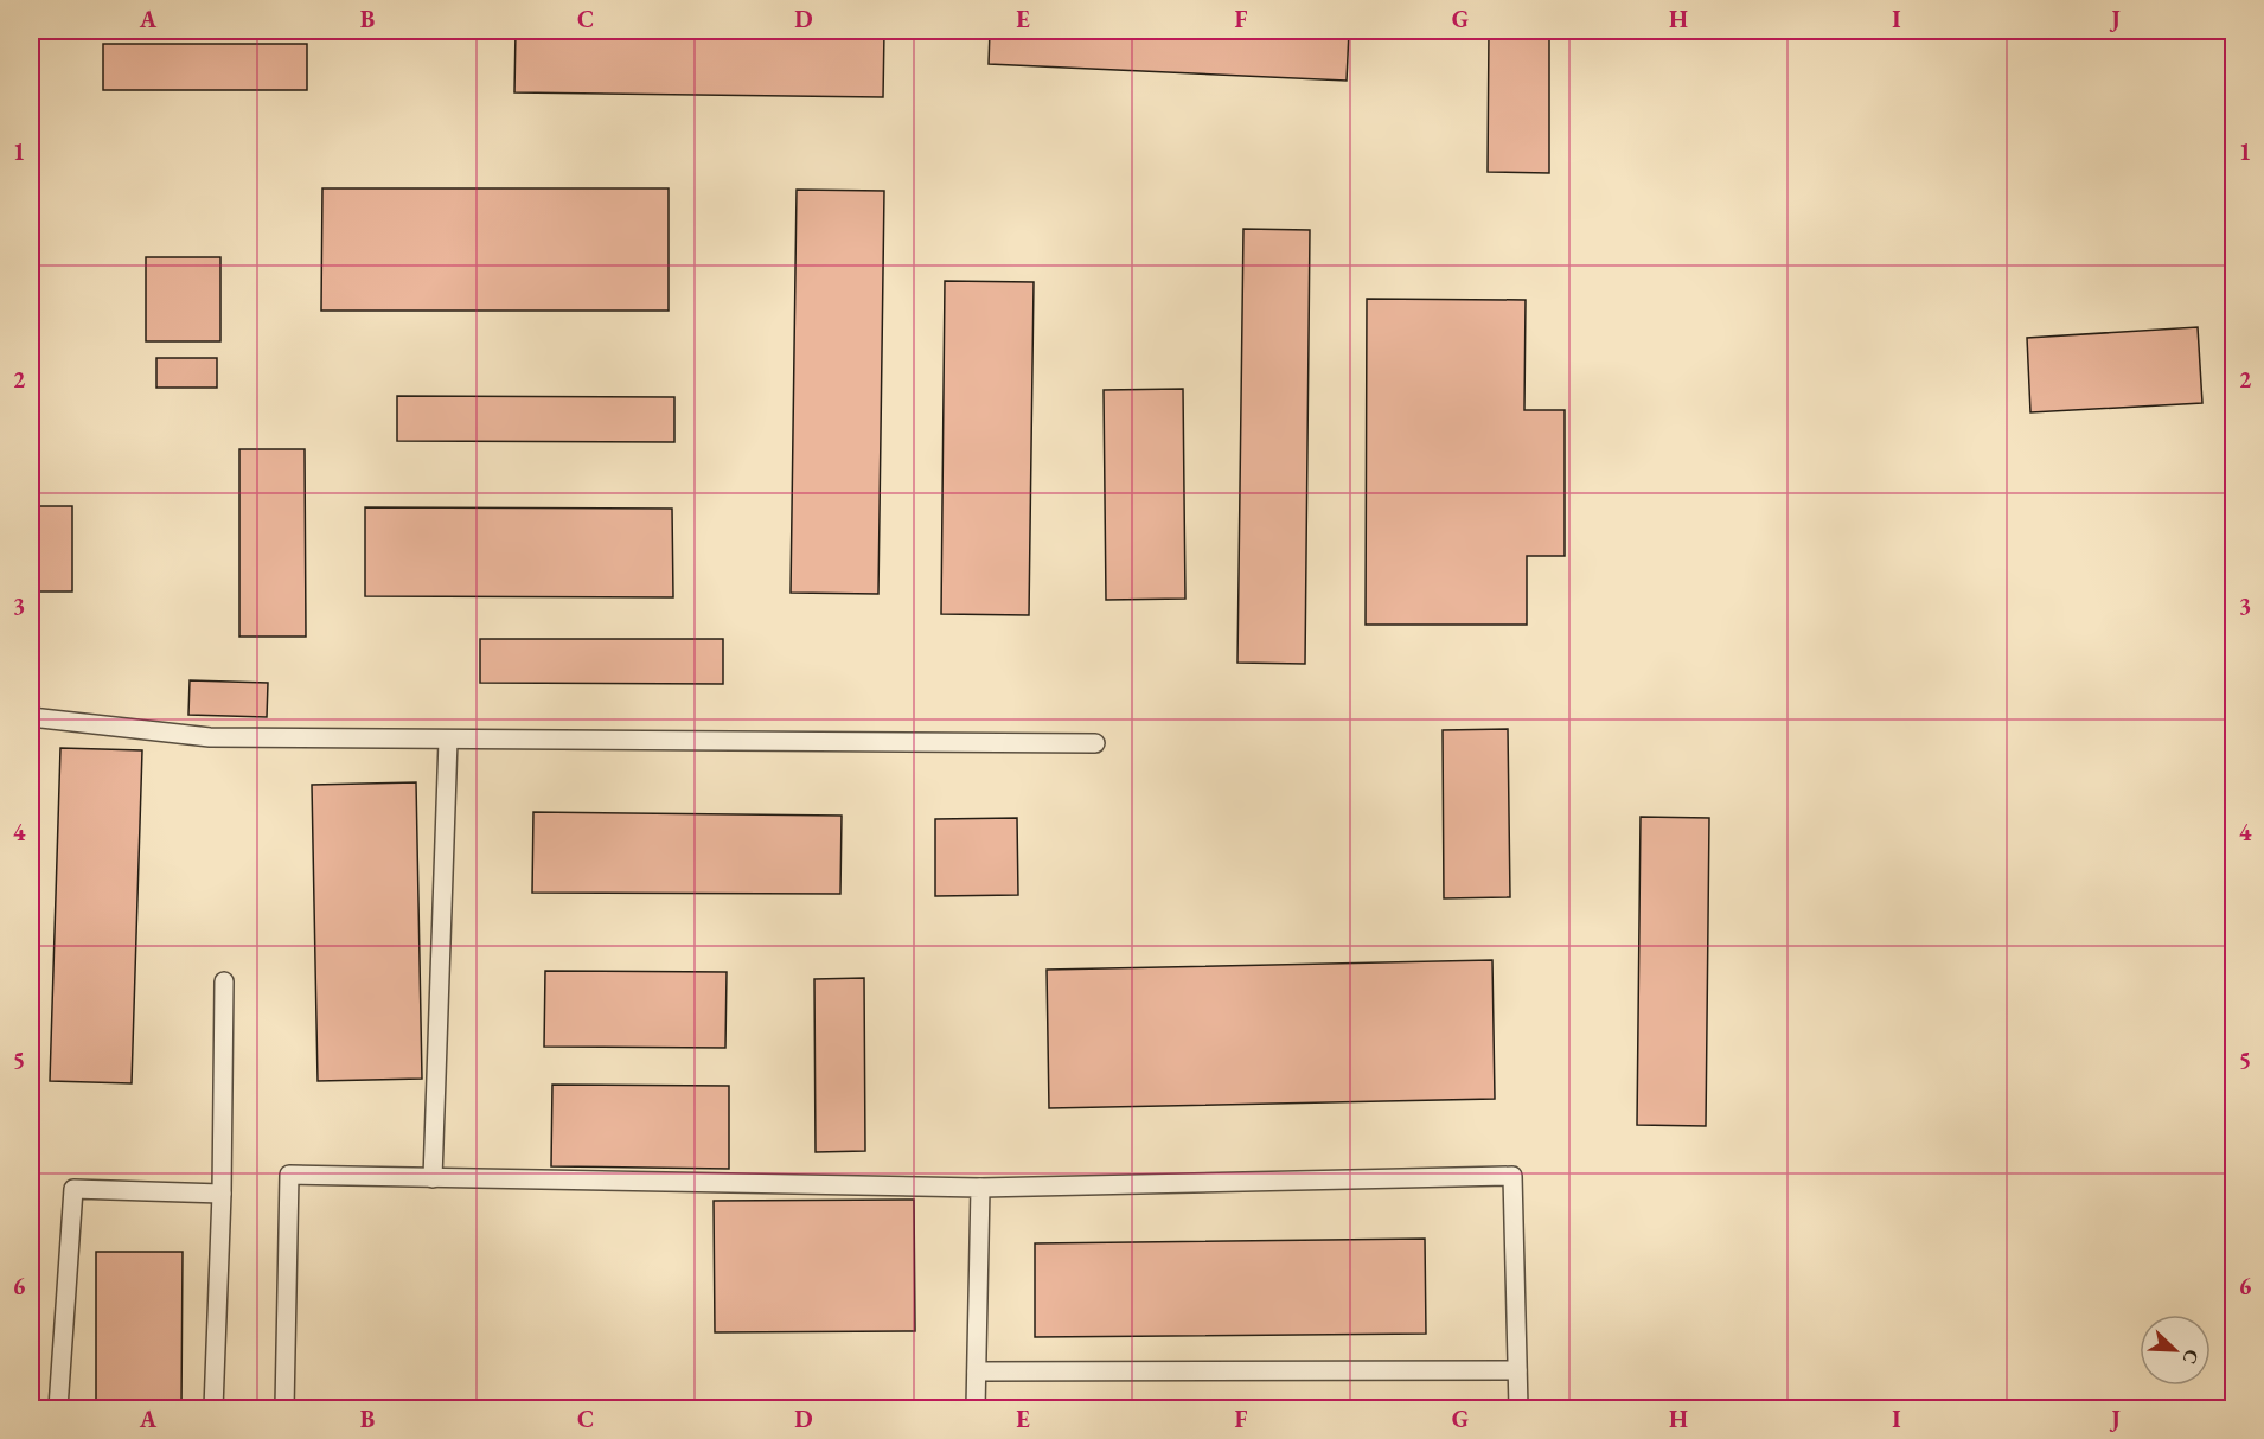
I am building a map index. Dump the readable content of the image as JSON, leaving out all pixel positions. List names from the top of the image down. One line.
{"north":"bottom right","grid":{"columns":["A","B","C","D","E","F","G","H","I","J"],"rows":["1","2","3","4","5","6"]}}
